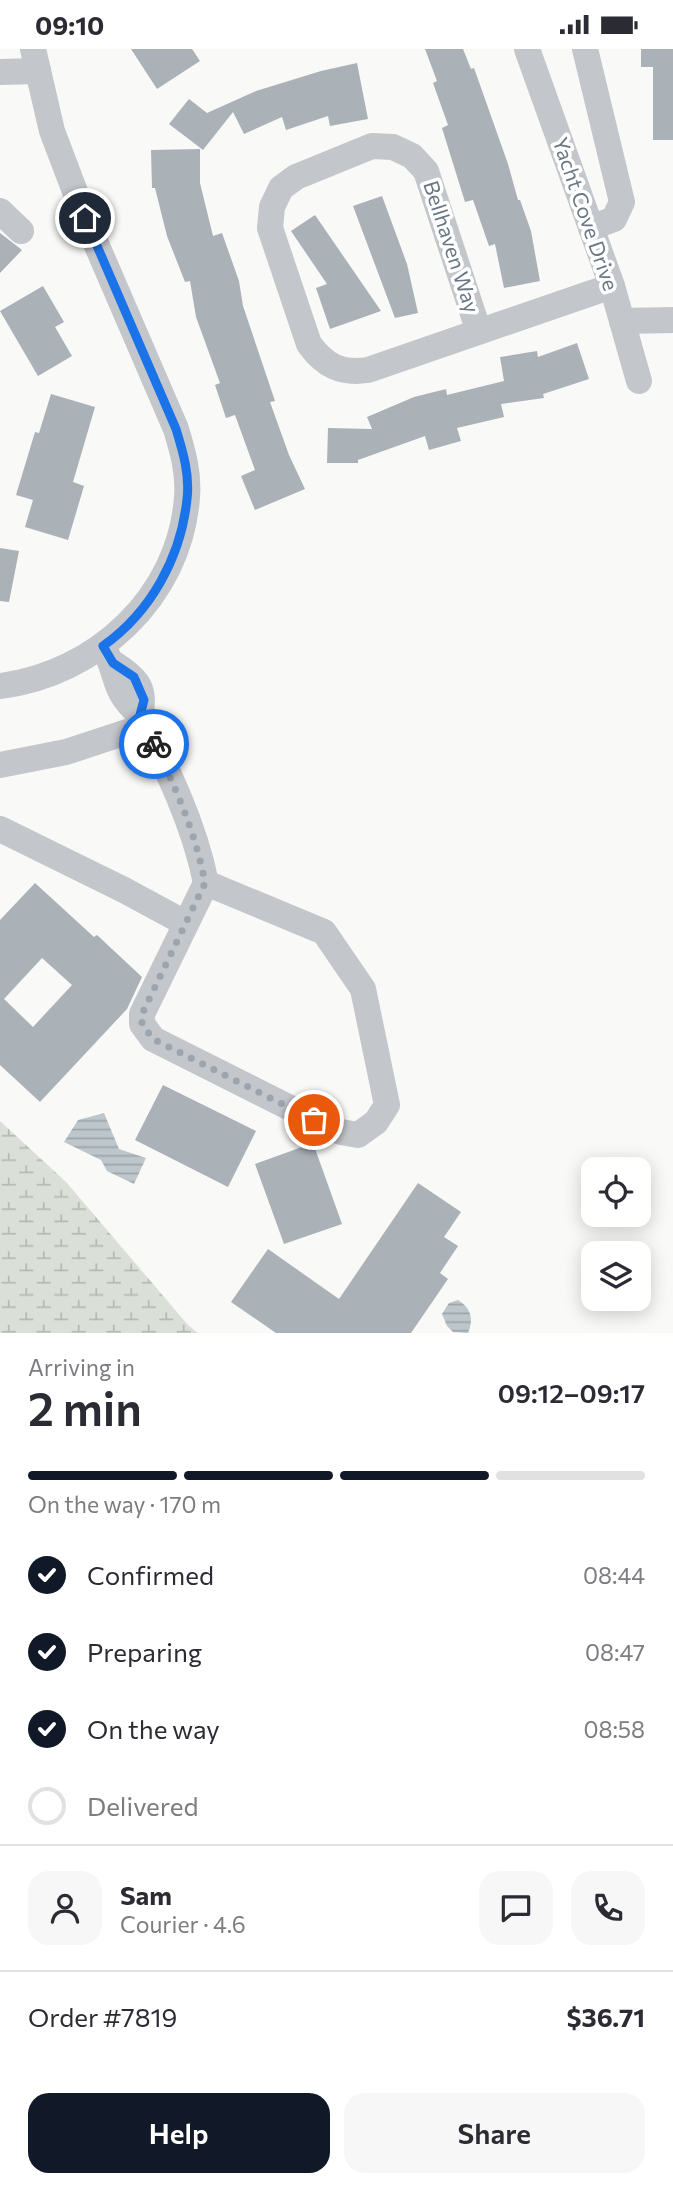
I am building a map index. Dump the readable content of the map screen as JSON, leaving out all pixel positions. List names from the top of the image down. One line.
{"streets":{"street":["Yacht Cove Drive","Bellhaven Way"]},"crossings":[["Yacht Cove Drive","Bellhaven Way"]],"page":{"status":"09:10","heading":["2 min","Arriving in","09:12–09:17"],"panel":["Sam","Courier · 4.6","Order #7819","$36.71"],"bar":"On the way · 170 m","list":[["Confirmed","08:44"],["Preparing","08:47"],["On the way","08:58"],"Delivered"],"buttons":["Help","Share"]}}
